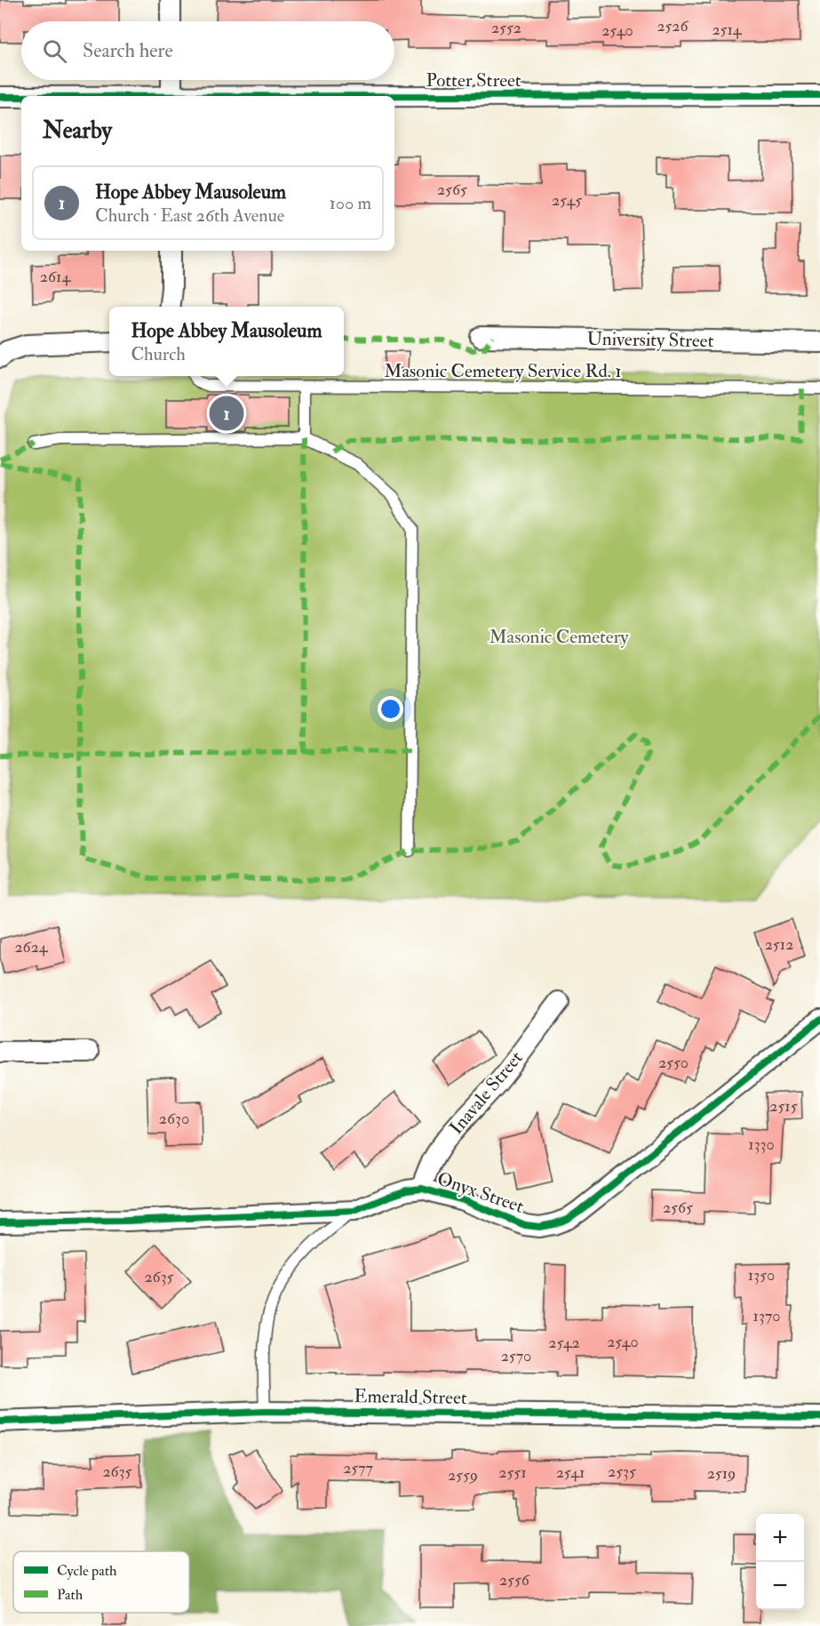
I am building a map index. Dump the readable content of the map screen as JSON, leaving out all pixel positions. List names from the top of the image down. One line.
{"streets":{"street":["Potter Street","University Street","Inavale Street","Onyx Street","Emerald Street"],"lane":["Masonic Cemetery Service Rd. 1"]},"crossings":[["Inavale Street","Onyx Street"]],"parks":["Masonic Cemetery"],"house_numbers":["2526","2552","2514","2540","2565","2545","2614","2512","2624","2550","2515","2630","1330","2565","1350","2635","1370","2540","2542","2570","2577","2635","2535","2551","2541","2519","2559","2556"],"legend":["Cycle path","Path"],"page":{"search":"Search here","heading":"Nearby","list":[{"mark":"1","name":"Hope Abbey Mausoleum","note":"Church · East 26th Avenue","value":"100 m"}],"popup":["Hope Abbey Mausoleum","Church"],"pins":"1","map_buttons":["+","−"]}}
